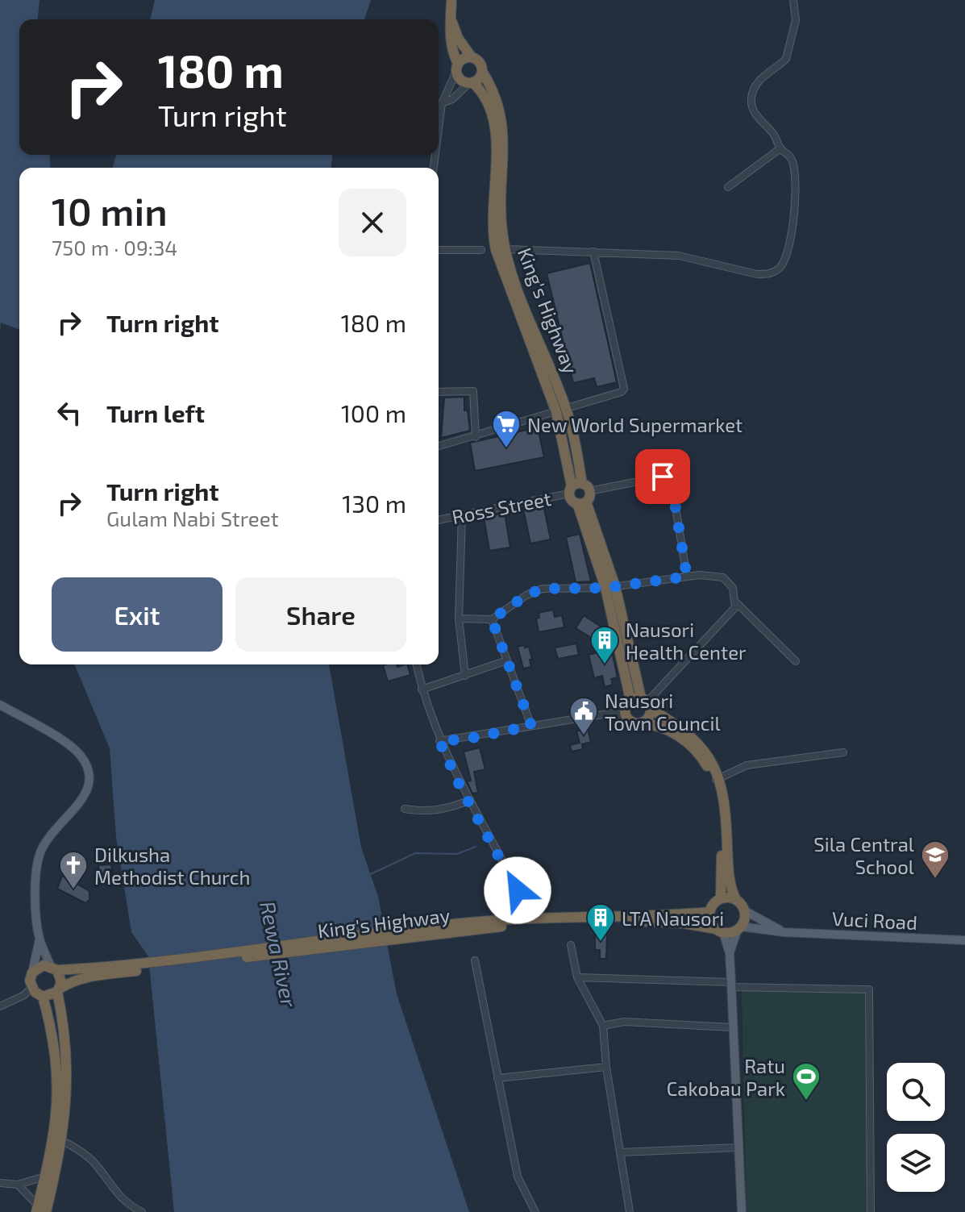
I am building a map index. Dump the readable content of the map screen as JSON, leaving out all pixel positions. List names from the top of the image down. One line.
{"streets":{"highway":["King's Highway"],"main road":["Vuci Road"],"street":["Ross Street"]},"crossings":[["King's Highway","Ross Street"],["King's Highway","Vuci Road"]],"water":["Rewa River"],"places":{"supermarket":["New World Supermarket"],"building":["Nausori Health Center","LTA Nausori"],"public building":["Nausori Town Council"],"school or university":["Sila Central School"],"church":["Dilkusha Methodist Church"],"sports":["Ratu Cakobau Park"]},"page":{"turn":["180 m","Turn right"],"heading":["10 min","750 m · 09:34"],"list":[{"name":"Turn right","value":"180 m"},{"name":"Turn left","value":"100 m"},{"name":"Turn right","note":"Gulam Nabi Street","value":"130 m"}],"buttons":["Exit","Share"]}}
